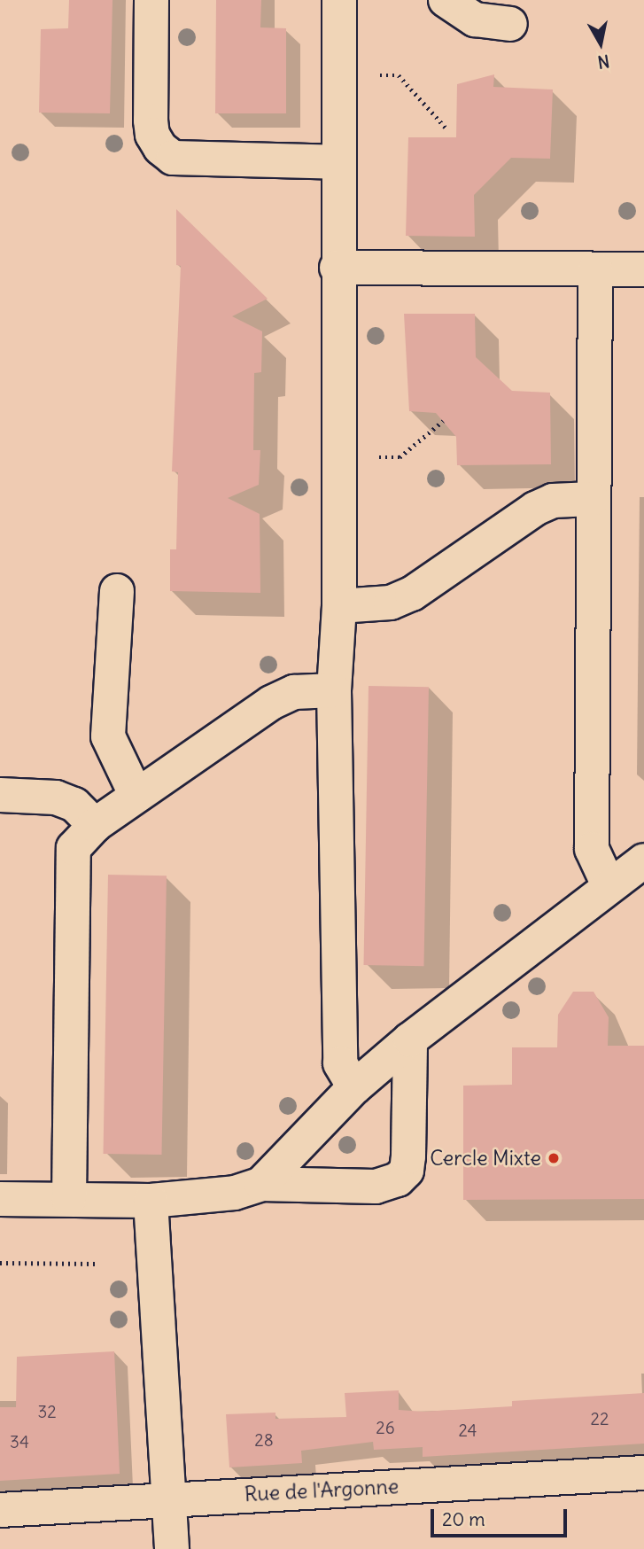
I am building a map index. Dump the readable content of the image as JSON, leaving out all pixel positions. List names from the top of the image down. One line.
{"streets":{"street":["Rue de l'Argonne"]},"places":["Cercle Mixte"],"house_numbers":["32","22","26","24","28","34"],"scale_bar":"20 m","north":"bottom"}
